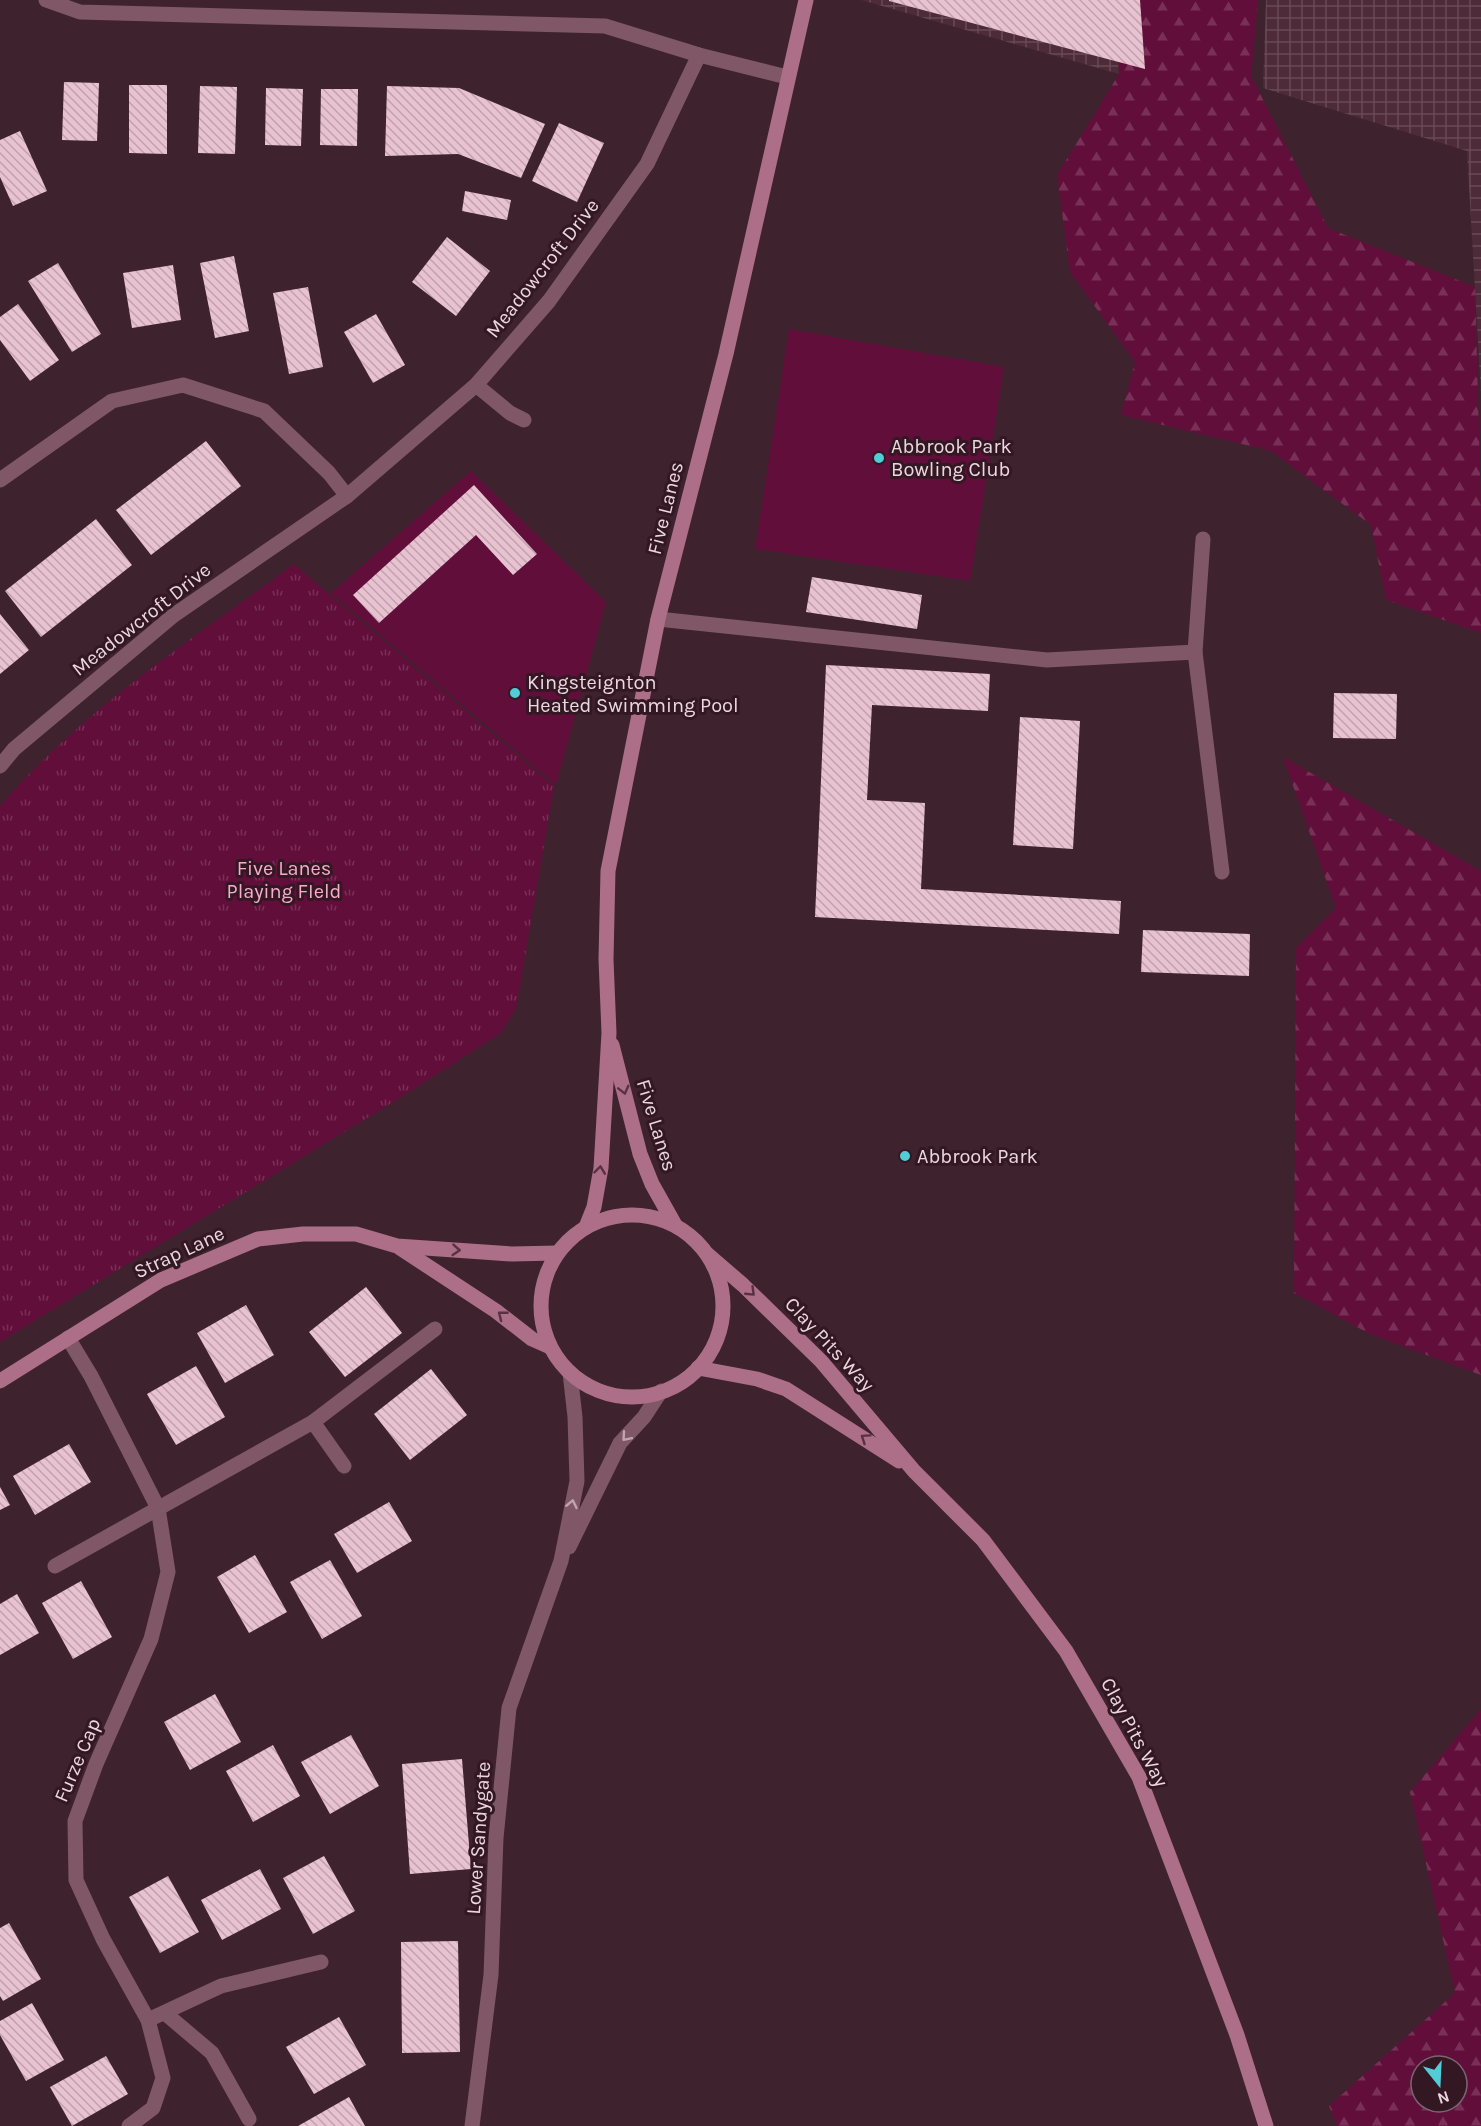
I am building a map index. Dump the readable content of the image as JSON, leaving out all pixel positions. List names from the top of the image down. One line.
{"streets":{"main road":["Five Lanes","Strap Lane","Clay Pits Way"],"street":["Meadowcroft Drive","Furze Cap","Lower Sandygate"]},"crossings":[["Five Lanes","Strap Lane"],["Five Lanes","Clay Pits Way"],["Five Lanes","Lower Sandygate"],["Strap Lane","Clay Pits Way"],["Strap Lane","Furze Cap"],["Strap Lane","Lower Sandygate"],["Clay Pits Way","Lower Sandygate"]],"parks":["Five Lanes Playing FIeld"],"places":["Abbrook Park Bowling Club","Kingsteignton Heated Swimming Pool","Abbrook Park"],"north":"bottom"}
